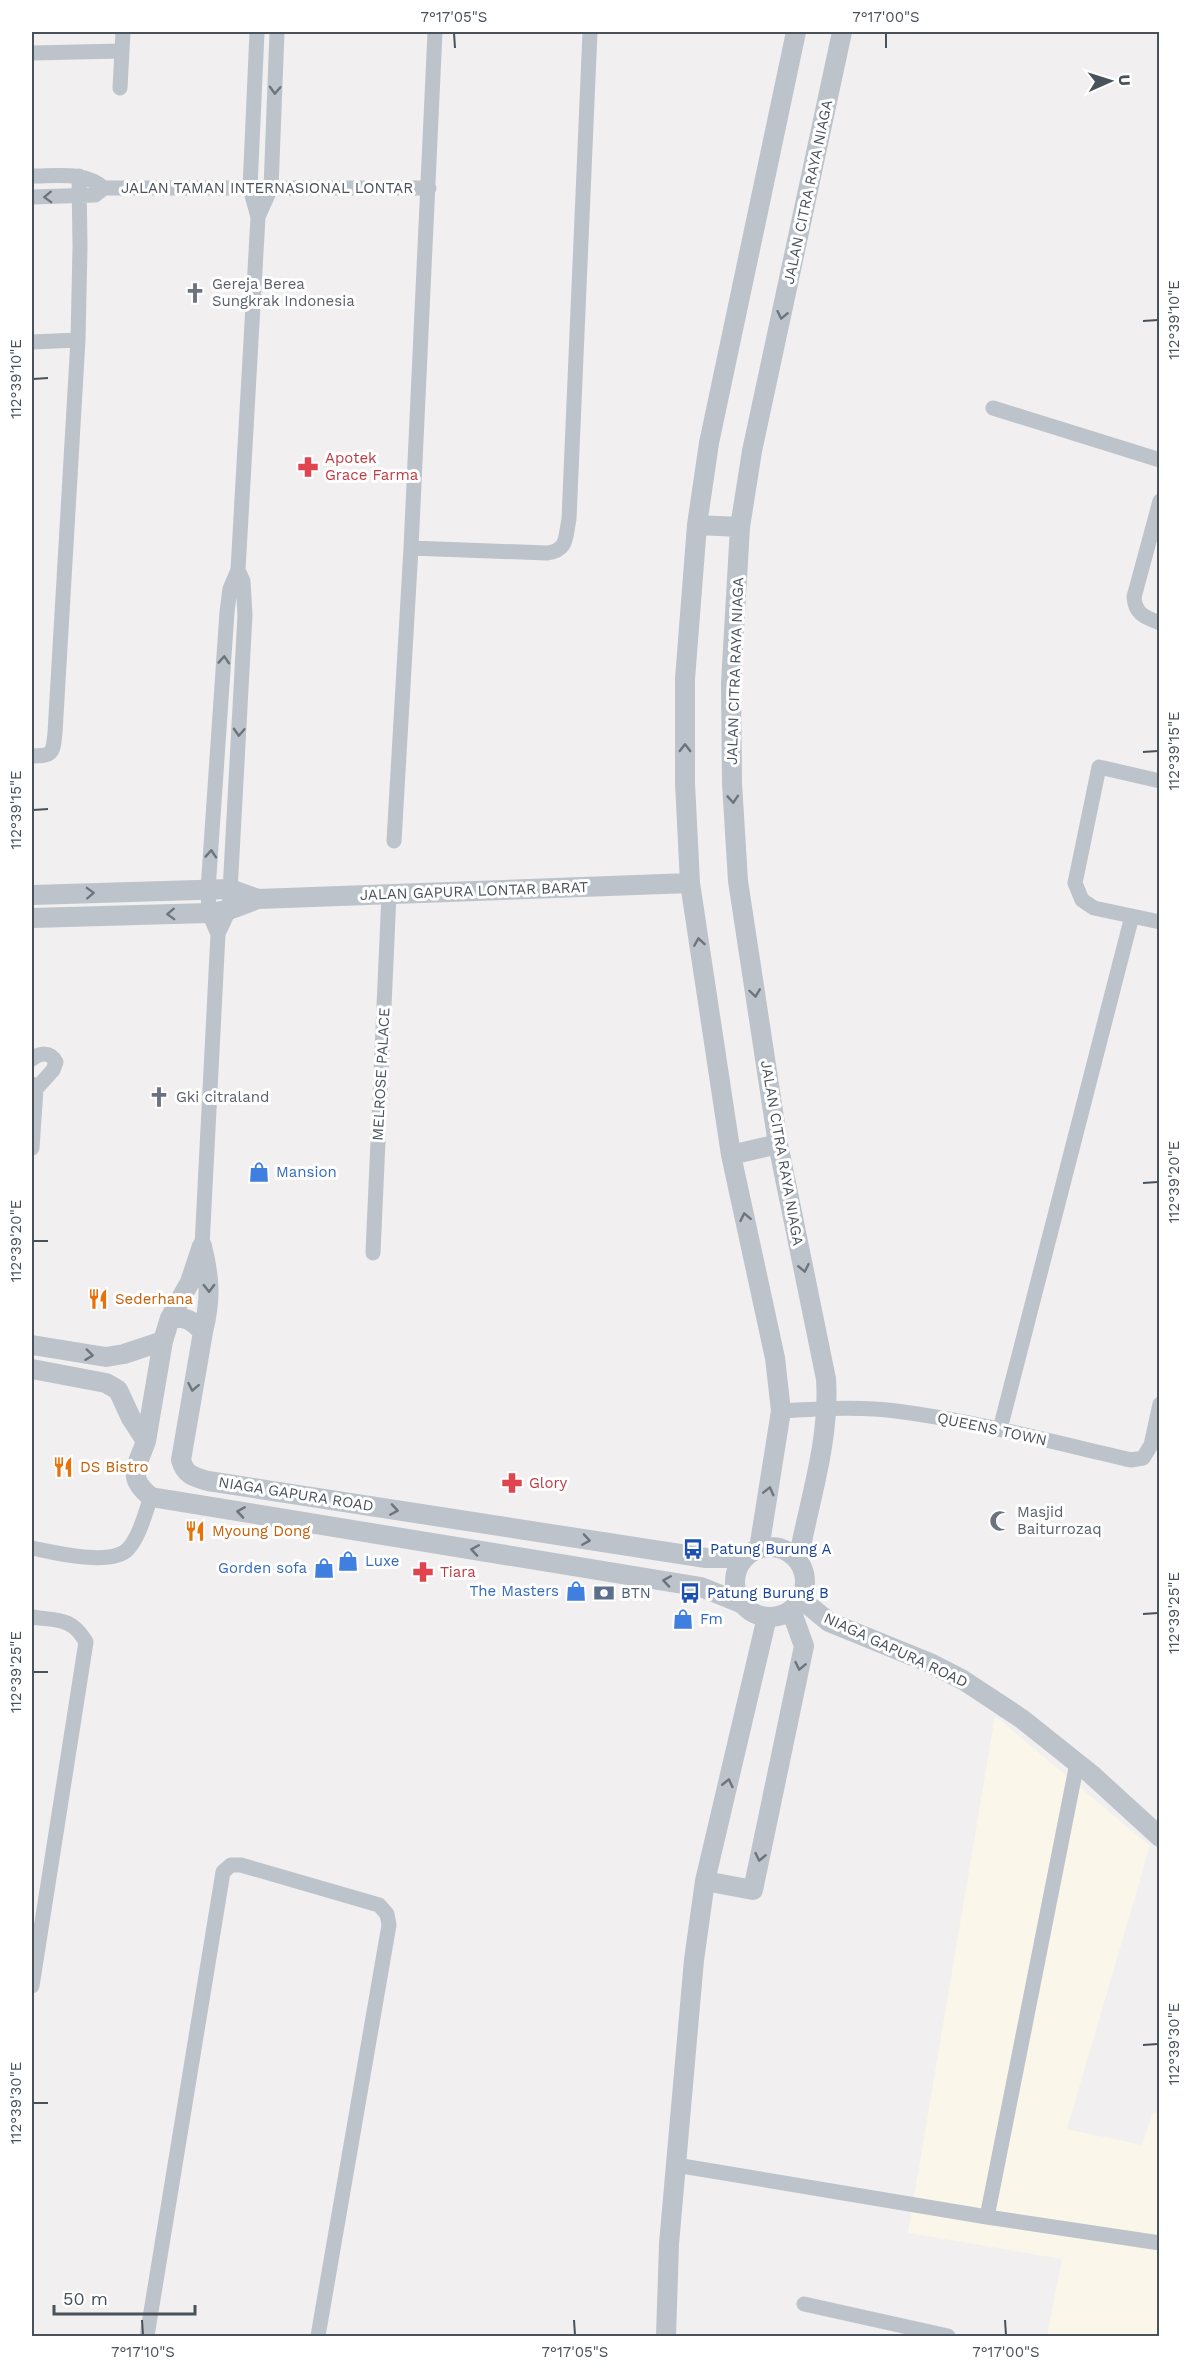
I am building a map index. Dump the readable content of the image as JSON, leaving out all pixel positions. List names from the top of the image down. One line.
{"streets":{"street":["JALAN TAMAN INTERNASIONAL LONTAR","JALAN CITRA RAYA NIAGA","JALAN GAPURA LONTAR BARAT","MELROSE PALACE","QUEENS TOWN","NIAGA GAPURA ROAD"]},"crossings":[["JALAN CITRA RAYA NIAGA","QUEENS TOWN"],["JALAN CITRA RAYA NIAGA","NIAGA GAPURA ROAD"],["JALAN GAPURA LONTAR BARAT","MELROSE PALACE"]],"places":{"church":["Gereja Berea Sungkrak Indonesia","Gki citraland"],"pharmacy":["Apotek Grace Farma","Glory","Tiara"],"shop":["Mansion","Luxe","Gorden sofa","The Masters","Fm"],"restaurant":["Sederhana","DS Bistro","Myoung Dong"],"mosque":["Masjid Baiturrozaq"],"bus stop":["Patung Burung A","Patung Burung B"],"bank":["BTN"]},"scale_bar":"50 m","north":"right","coordinates":["7°17'05\"S","7°17'00\"S","112°39'10\"E","112°39'15\"E","112°39'20\"E","112°39'25\"E","112°39'30\"E","7°17'10\"S"]}
